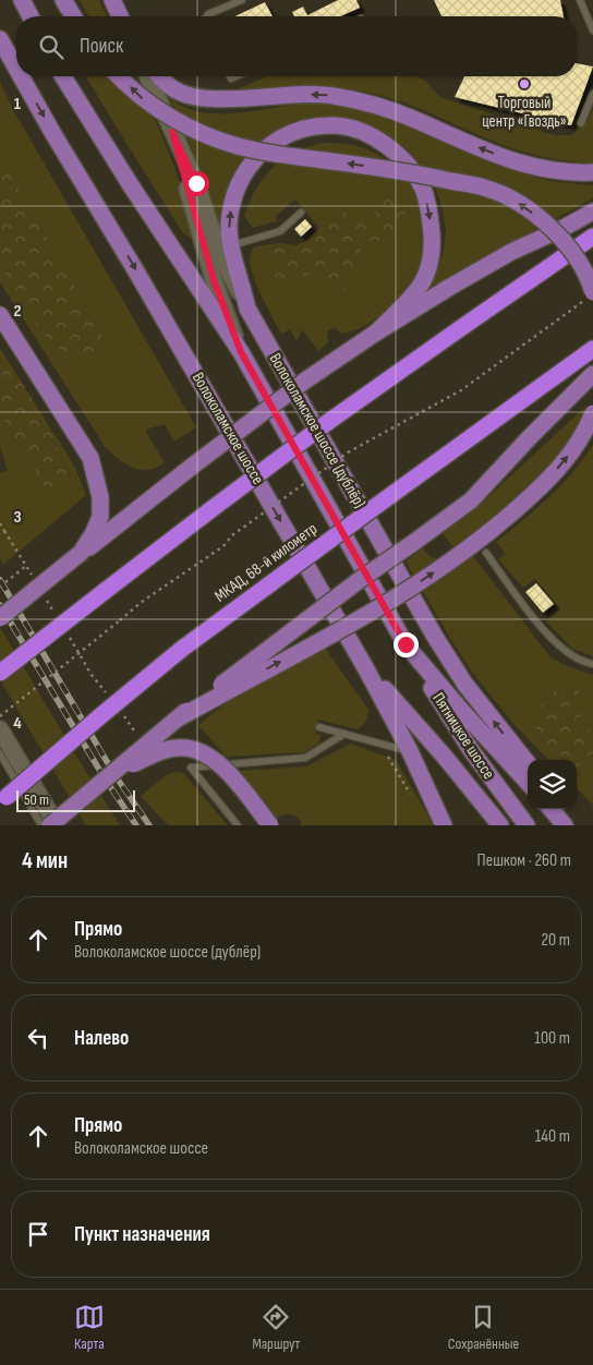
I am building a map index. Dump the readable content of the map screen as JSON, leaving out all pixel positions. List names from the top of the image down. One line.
{"streets":{"highway":["МКАД, 68-й километр"],"main road":["Волоколамское шоссе","Волоколамское шоссе (дублёр)","Пятницкое шоссе"]},"crossings":[["Волоколамское шоссе","Пятницкое шоссе"]],"places":["Торговый центр «Гвоздь»"],"scale_bar":"50 m","page":{"search":"Поиск","scale":"50 m","heading":["4 мин","Пешком · 260 m"],"list":[["Прямо","Волоколамское шоссе (дублёр)","20 m"],["Налево","100 m"],["Прямо","Волоколамское шоссе","140 m"],"Пункт назначения"],"nav":["Карта","Маршрут","Сохранённые"]},"grid":{"rows":["1","2","3","4"]}}
